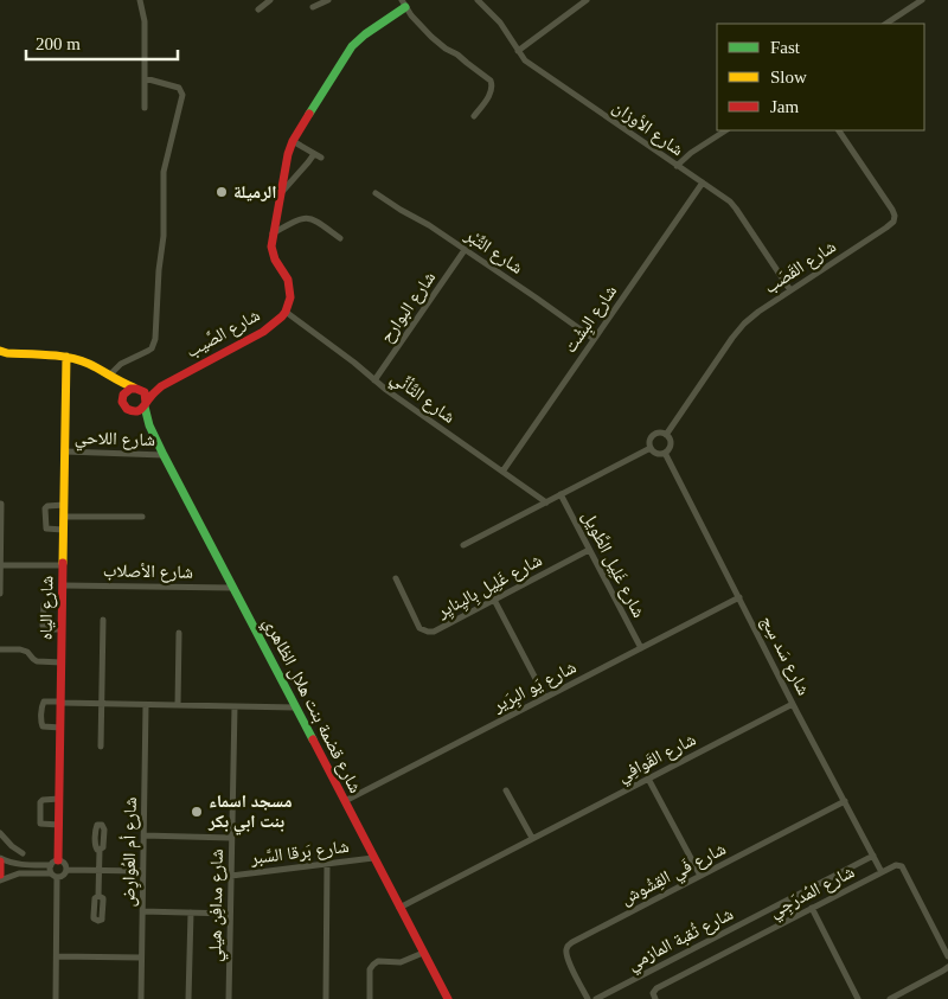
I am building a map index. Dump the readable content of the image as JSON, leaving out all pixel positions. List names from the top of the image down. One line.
{"streets":{"main road":["شارع الصَّيب","شارع الياه","شارع قضمة بنت هلال الظاهري"],"street":["شارع الأوزان","شارع التِّبْر","شارع القَصَب","شارع البوارح","شارع البِشْت","شارع التَّأنِّي","شارع اللاحي","شارع غَلِيل الطَّويل","شارع الأصلاب","شارع غَلِيل بِاليِنايِر","شارع سَد سِج","شارع يَو البِرَير","شارع القَوافِي","شارع أم العُوارِض","شارع بَرقا السَّبر","شارع فَي القِشُوش","شارع المُدرَجِي","شارع مدافِن هيلي","شارع ثُقبة المازمي"]},"crossings":[["شارع الأوزان","شارع القَصَب"],["شارع الأوزان","شارع البِشْت"],["شارع التِّبْر","شارع البوارح"],["شارع التِّبْر","شارع البِشْت"],["شارع القَصَب","شارع سَد سِج"],["شارع البوارح","شارع التَّأنِّي"],["شارع البِشْت","شارع التَّأنِّي"],["شارع الصَّيب","شارع التَّأنِّي"],["شارع الصَّيب","شارع قضمة بنت هلال الظاهري"],["شارع اللاحي","شارع الياه"],["شارع اللاحي","شارع قضمة بنت هلال الظاهري"],["شارع غَلِيل الطَّويل","شارع غَلِيل بِاليِنايِر"],["شارع غَلِيل الطَّويل","شارع يَو البِرَير"],["شارع الأصلاب","شارع الياه"],["شارع الأصلاب","شارع قضمة بنت هلال الظاهري"],["شارع سَد سِج","شارع يَو البِرَير"],["شارع سَد سِج","شارع القَوافِي"],["شارع سَد سِج","شارع فَي القِشُوش"],["شارع سَد سِج","شارع المُدرَجِي"],["شارع سَد سِج","شارع ثُقبة المازمي"],["شارع يَو البِرَير","شارع قضمة بنت هلال الظاهري"],["شارع قضمة بنت هلال الظاهري","شارع القَوافِي"],["شارع قضمة بنت هلال الظاهري","شارع بَرقا السَّبر"],["شارع بَرقا السَّبر","شارع مدافِن هيلي"]],"places":["الرميلة","مسجد اسماء بنت ابي بكر"],"legend":["Fast","Slow","Jam"],"scale_bar":"200 m"}
